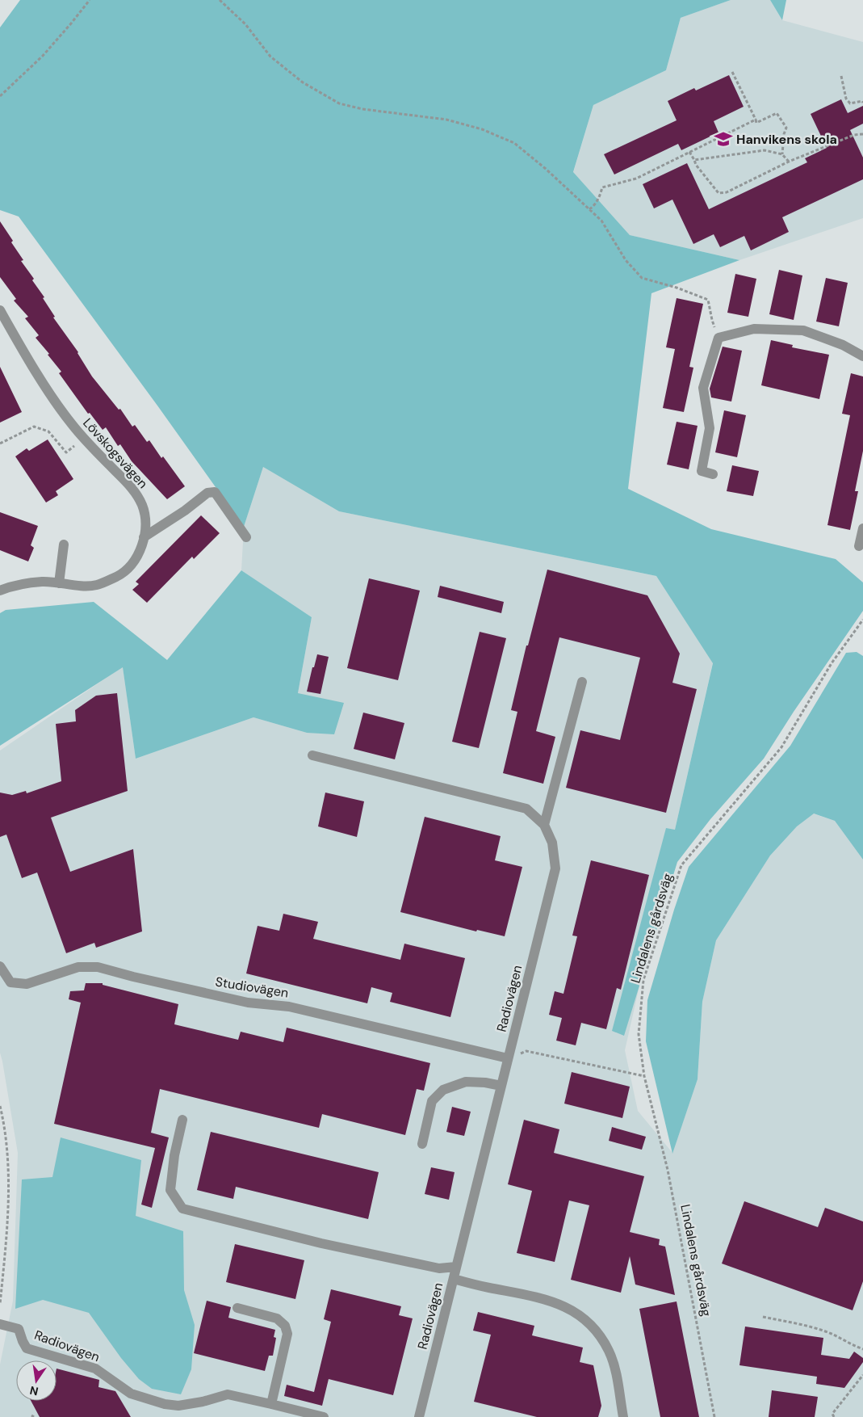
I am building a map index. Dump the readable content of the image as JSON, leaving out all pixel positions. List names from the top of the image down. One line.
{"streets":{"street":["Lövskogsvägen","Studiovägen","Radiovägen"],"path":["Lindalens gårdsväg"]},"crossings":[["Studiovägen","Radiovägen"]],"places":{"school or university":["Hanvikens skola"]},"north":"bottom"}
